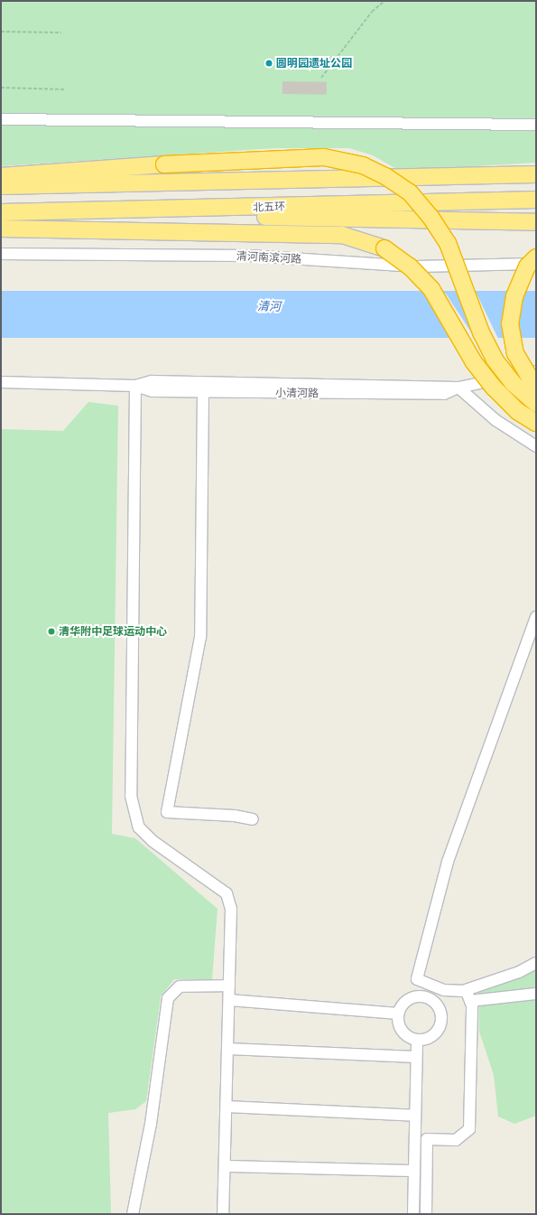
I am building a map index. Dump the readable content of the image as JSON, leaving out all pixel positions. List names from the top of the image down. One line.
{"streets":{"highway":["北五环"],"street":["清河南滨河路","小清河路"]},"water":["清河"],"places":["圆明园遗址公园","清华附中足球运动中心"]}
